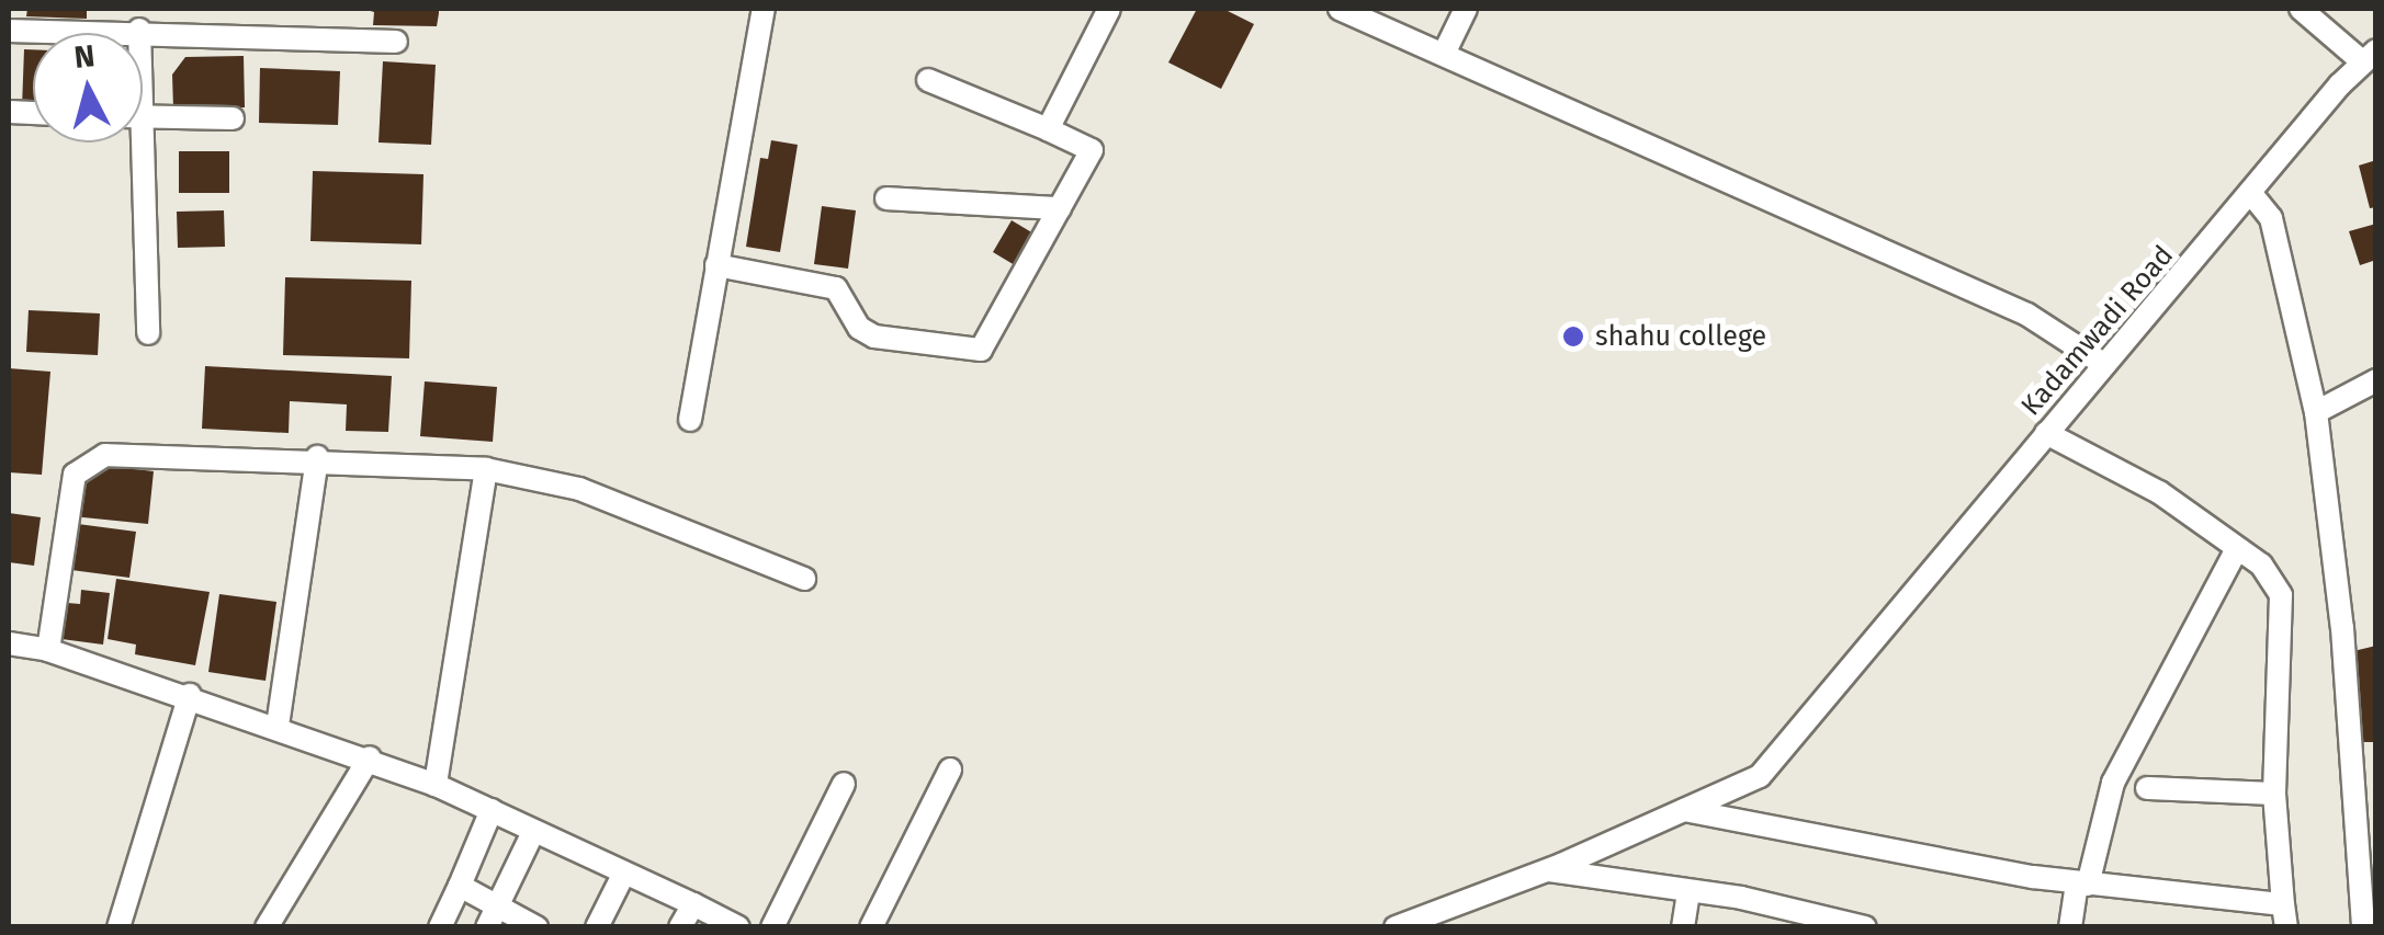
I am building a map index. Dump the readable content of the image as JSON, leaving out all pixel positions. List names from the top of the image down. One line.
{"streets":{"street":["Kadamwadi Road"]},"places":["shahu college"],"north":"top"}
